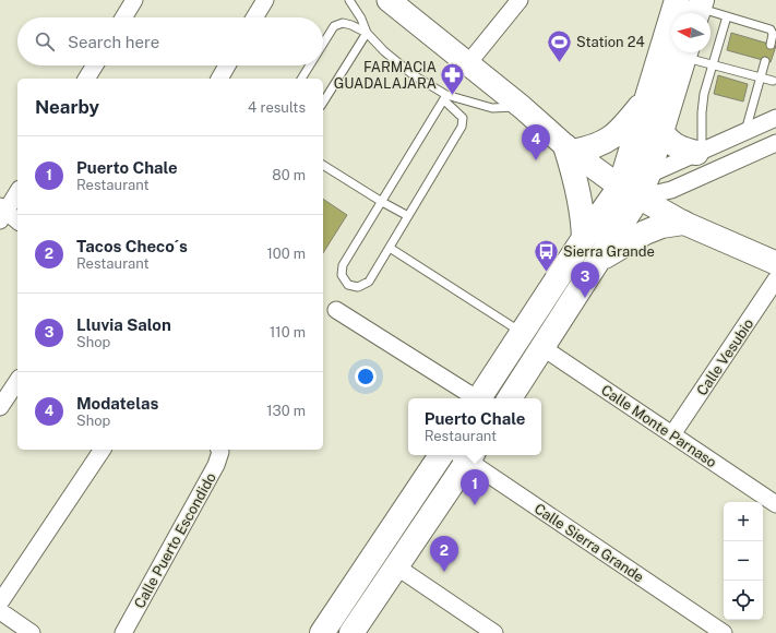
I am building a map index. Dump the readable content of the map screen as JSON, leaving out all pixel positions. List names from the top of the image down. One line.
{"streets":{"street":["Calle Vesubio","Calle Monte Parnaso","Calle Puerto Escondido","Calle Sierra Grande"]},"crossings":[["Calle Vesubio","Calle Monte Parnaso"]],"places":{"sports":["Station 24"],"pharmacy":["FARMACIA GUADALAJARA"],"bus stop":["Sierra Grande"]},"north":"left","page":{"search":"Search here","heading":["Nearby","4 results"],"pins":["4","3","1","2"],"list":[{"mark":"1","name":"Puerto Chale","note":"Restaurant","value":"80 m"},{"mark":"2","name":"Tacos Checo´s","note":"Restaurant","value":"100 m"},{"mark":"3","name":"Lluvia Salon","note":"Shop","value":"110 m"},{"mark":"4","name":"Modatelas","note":"Shop","value":"130 m"}],"popup":["Puerto Chale","Restaurant"],"map_buttons":["+","−"]}}
